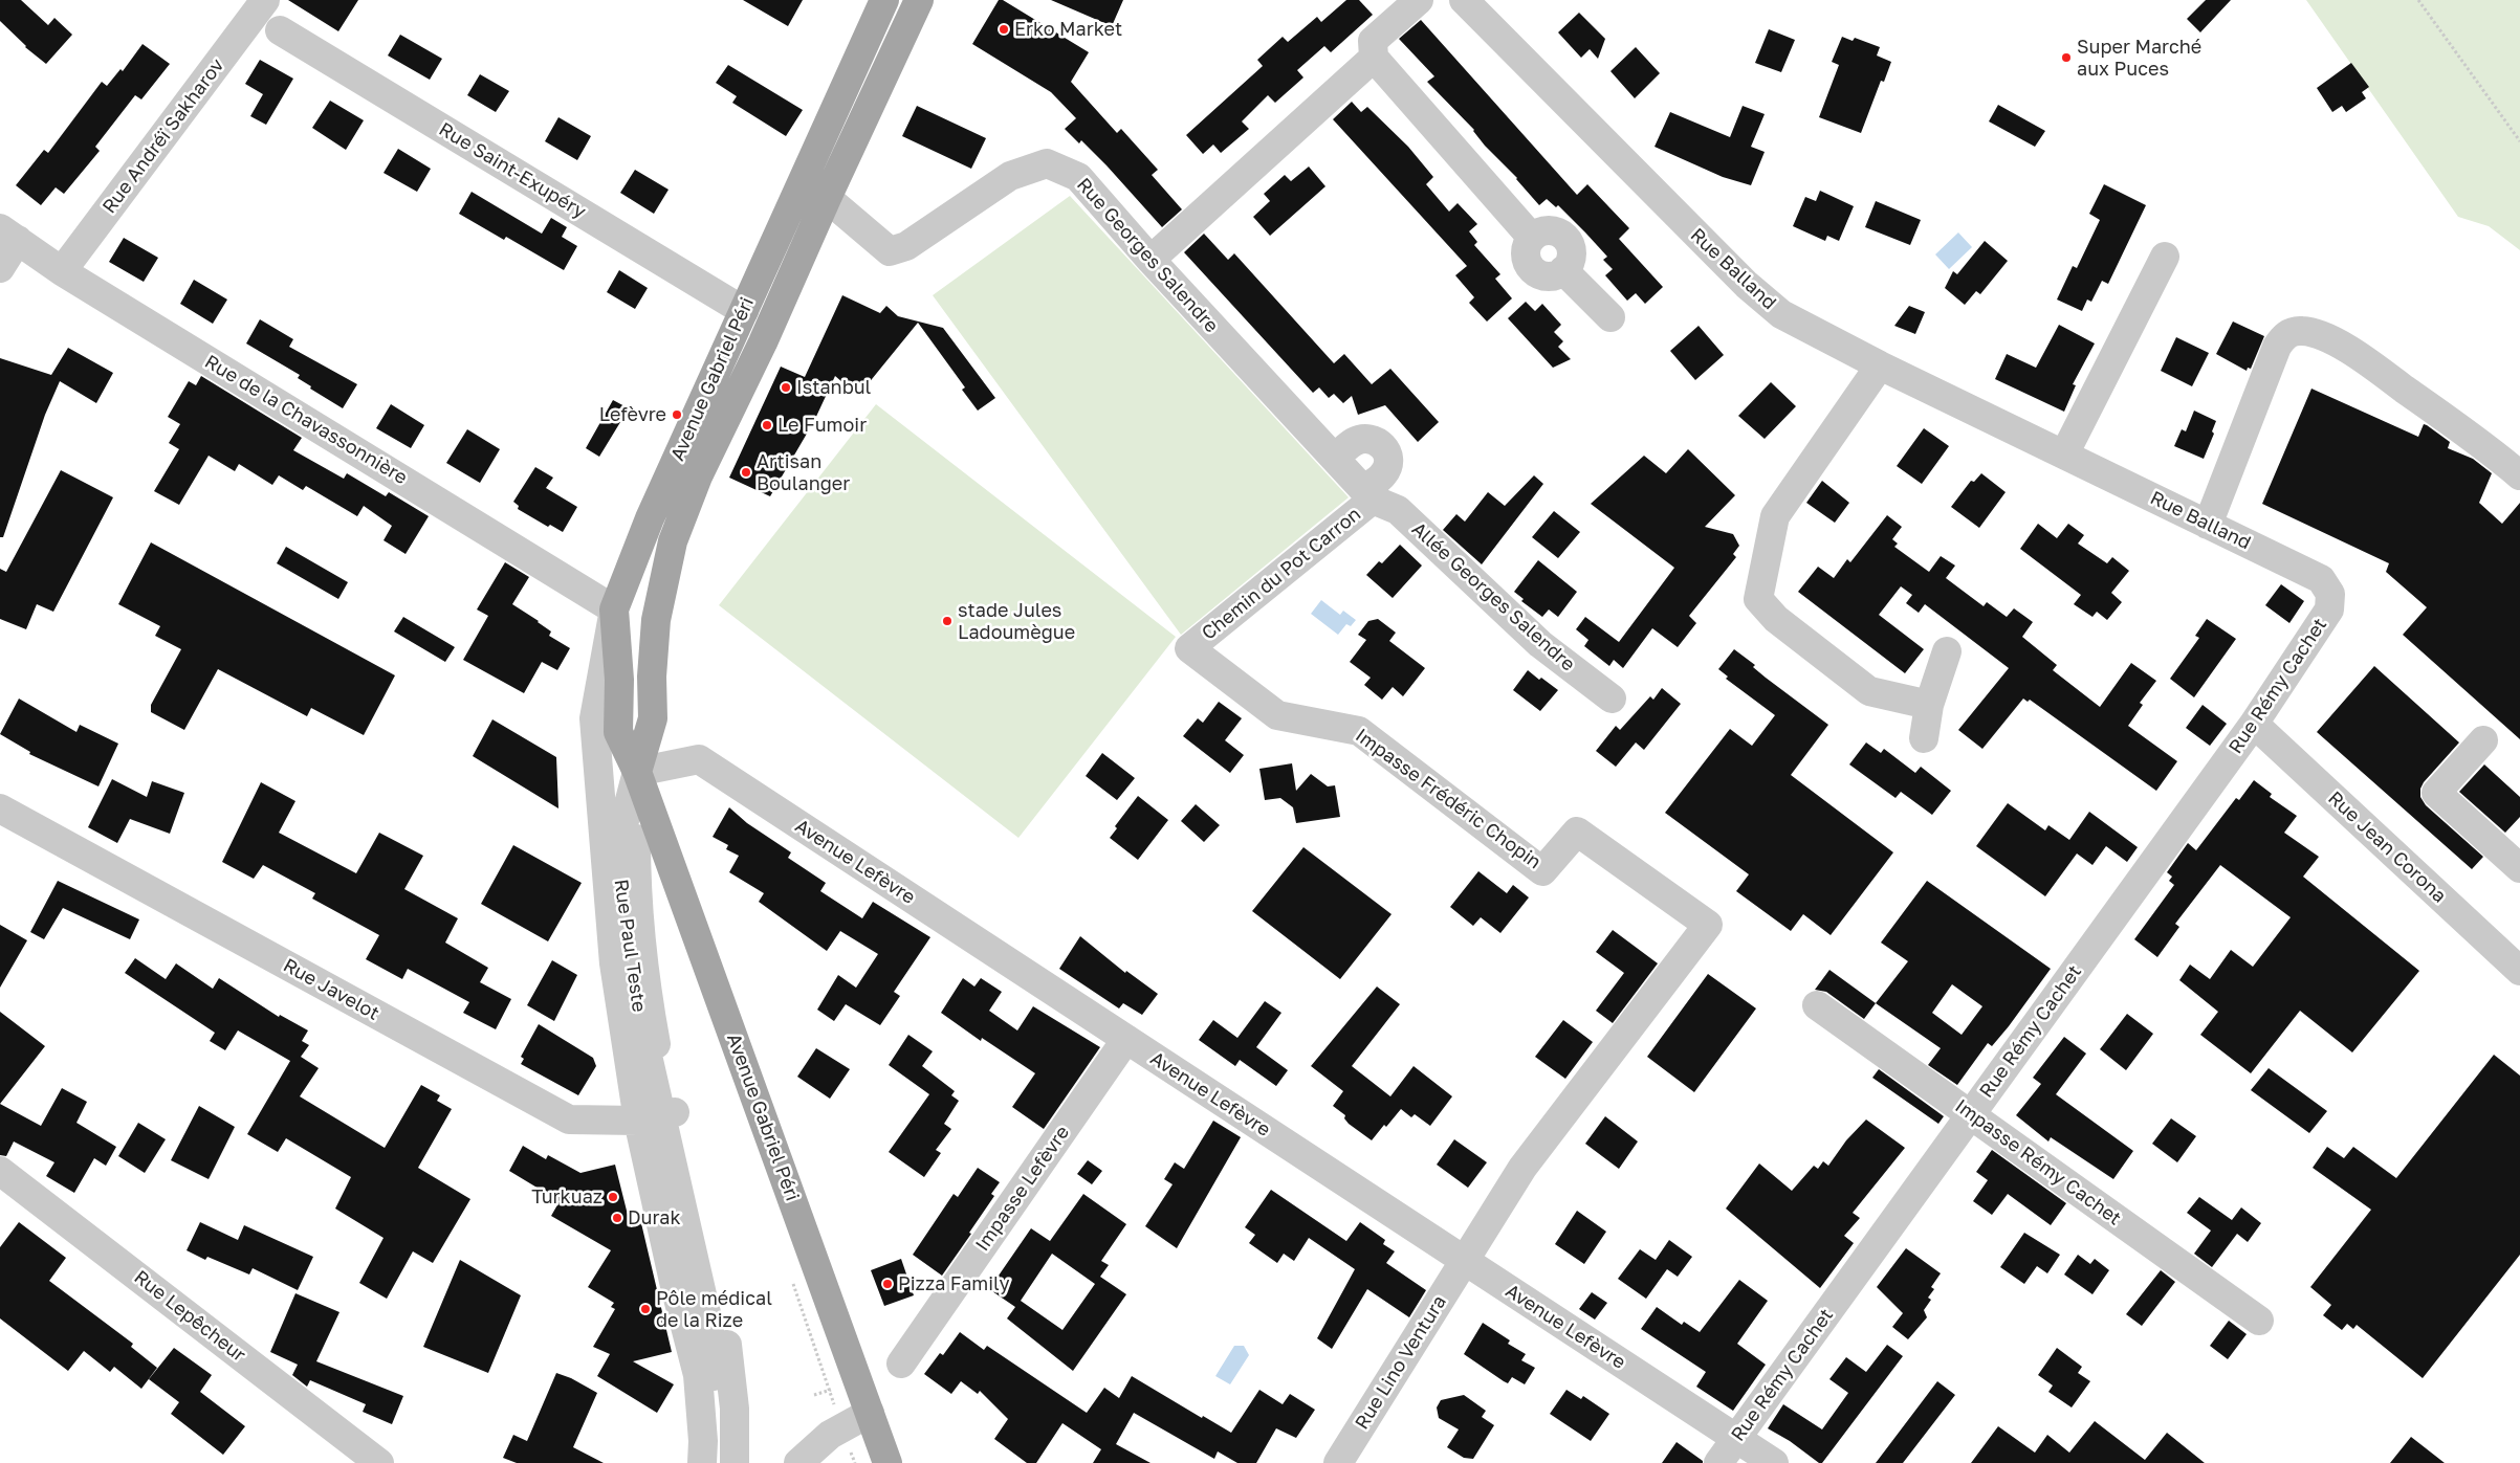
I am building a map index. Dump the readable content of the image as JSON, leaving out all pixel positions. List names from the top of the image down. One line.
{"streets":{"main road":["Avenue Gabriel Péri"],"street":["Rue Andréï Sakharov","Rue Saint-Exupéry","Rue Georges Salendre","Rue Balland","Rue de la Chavassonnière","Chemin du Pot Carron","Allée Georges Salendre","Rue Rémy Cachet","Impasse Frédéric Chopin","Rue Jean Corona","Avenue Lefèvre","Rue Paul Teste","Rue Javelot","Impasse Rémy Cachet","Impasse Lefèvre","Rue Lepêcheur","Rue Lino Ventura"]},"crossings":[["Rue Andréï Sakharov","Rue de la Chavassonnière"],["Rue Saint-Exupéry","Avenue Gabriel Péri"],["Rue Georges Salendre","Avenue Gabriel Péri"],["Rue Georges Salendre","Chemin du Pot Carron"],["Rue Georges Salendre","Allée Georges Salendre"],["Rue Balland","Rue Rémy Cachet"],["Avenue Gabriel Péri","Rue de la Chavassonnière"],["Avenue Gabriel Péri","Avenue Lefèvre"],["Avenue Gabriel Péri","Rue Paul Teste"],["Rue de la Chavassonnière","Rue Paul Teste"],["Chemin du Pot Carron","Allée Georges Salendre"],["Chemin du Pot Carron","Impasse Frédéric Chopin"],["Rue Rémy Cachet","Rue Jean Corona"],["Rue Rémy Cachet","Avenue Lefèvre"],["Rue Rémy Cachet","Impasse Rémy Cachet"],["Impasse Frédéric Chopin","Avenue Lefèvre"],["Impasse Frédéric Chopin","Rue Lino Ventura"],["Avenue Lefèvre","Rue Paul Teste"],["Avenue Lefèvre","Impasse Lefèvre"],["Avenue Lefèvre","Rue Lino Ventura"],["Rue Paul Teste","Rue Javelot"]],"places":["Erko Market","Super Marché aux Puces","Istanbul","Lefèvre","Le Fumoir","Artisan Boulanger","stade Jules Ladoumègue","Turkuaz","Durak","Pizza Family","Pôle médical de la Rize"]}
